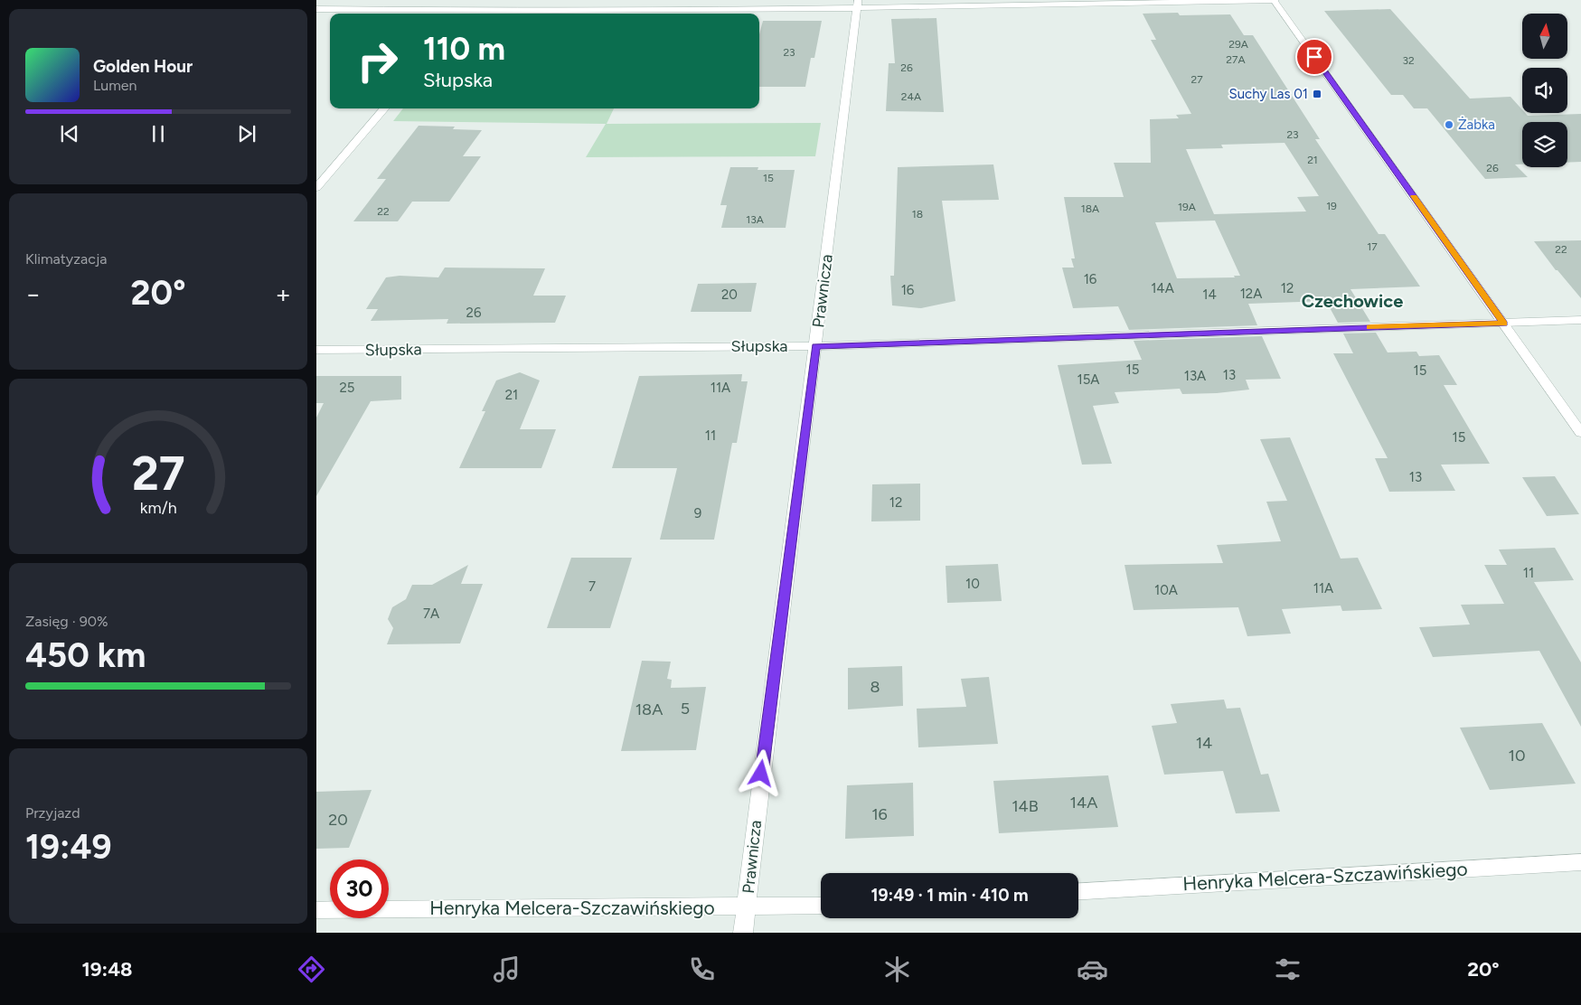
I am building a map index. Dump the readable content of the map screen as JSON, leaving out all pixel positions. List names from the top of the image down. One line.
{"streets":{"street":["Prawnicza","Słupska","Henryka Melcera-Szczawińskiego"]},"crossings":[["Prawnicza","Słupska"],["Prawnicza","Henryka Melcera-Szczawińskiego"]],"districts":["Czechowice"],"places":{"transit":["Suchy Las 01"],"other":["Żabka"]},"house_numbers":["29A","23","27A","32","26","27","24A","23","21","26","15","19","19A","18A","22","18","13A","17","22","16","14A","12","16","12A","20","14","26","15","15","13","13A","15A","25","11A","21","11","15","13","12","9","11","10","7","11A","10A","7A","8","5","18A","14","10","14A","14B","16","20"],"north":"top","page":{"turn":["110 m","Słupska"],"song":["Golden Hour","Lumen"],"tile":["Klimatyzacja",["Zasięg · 90%","450 km"],["Przyjazd","19:49"]],"heat":["−","20°","+"],"limit":"30","trip":"19:49 · 1 min · 410 m","tabs":["19:48","20°"],"gauge":["27","km/h"]}}
